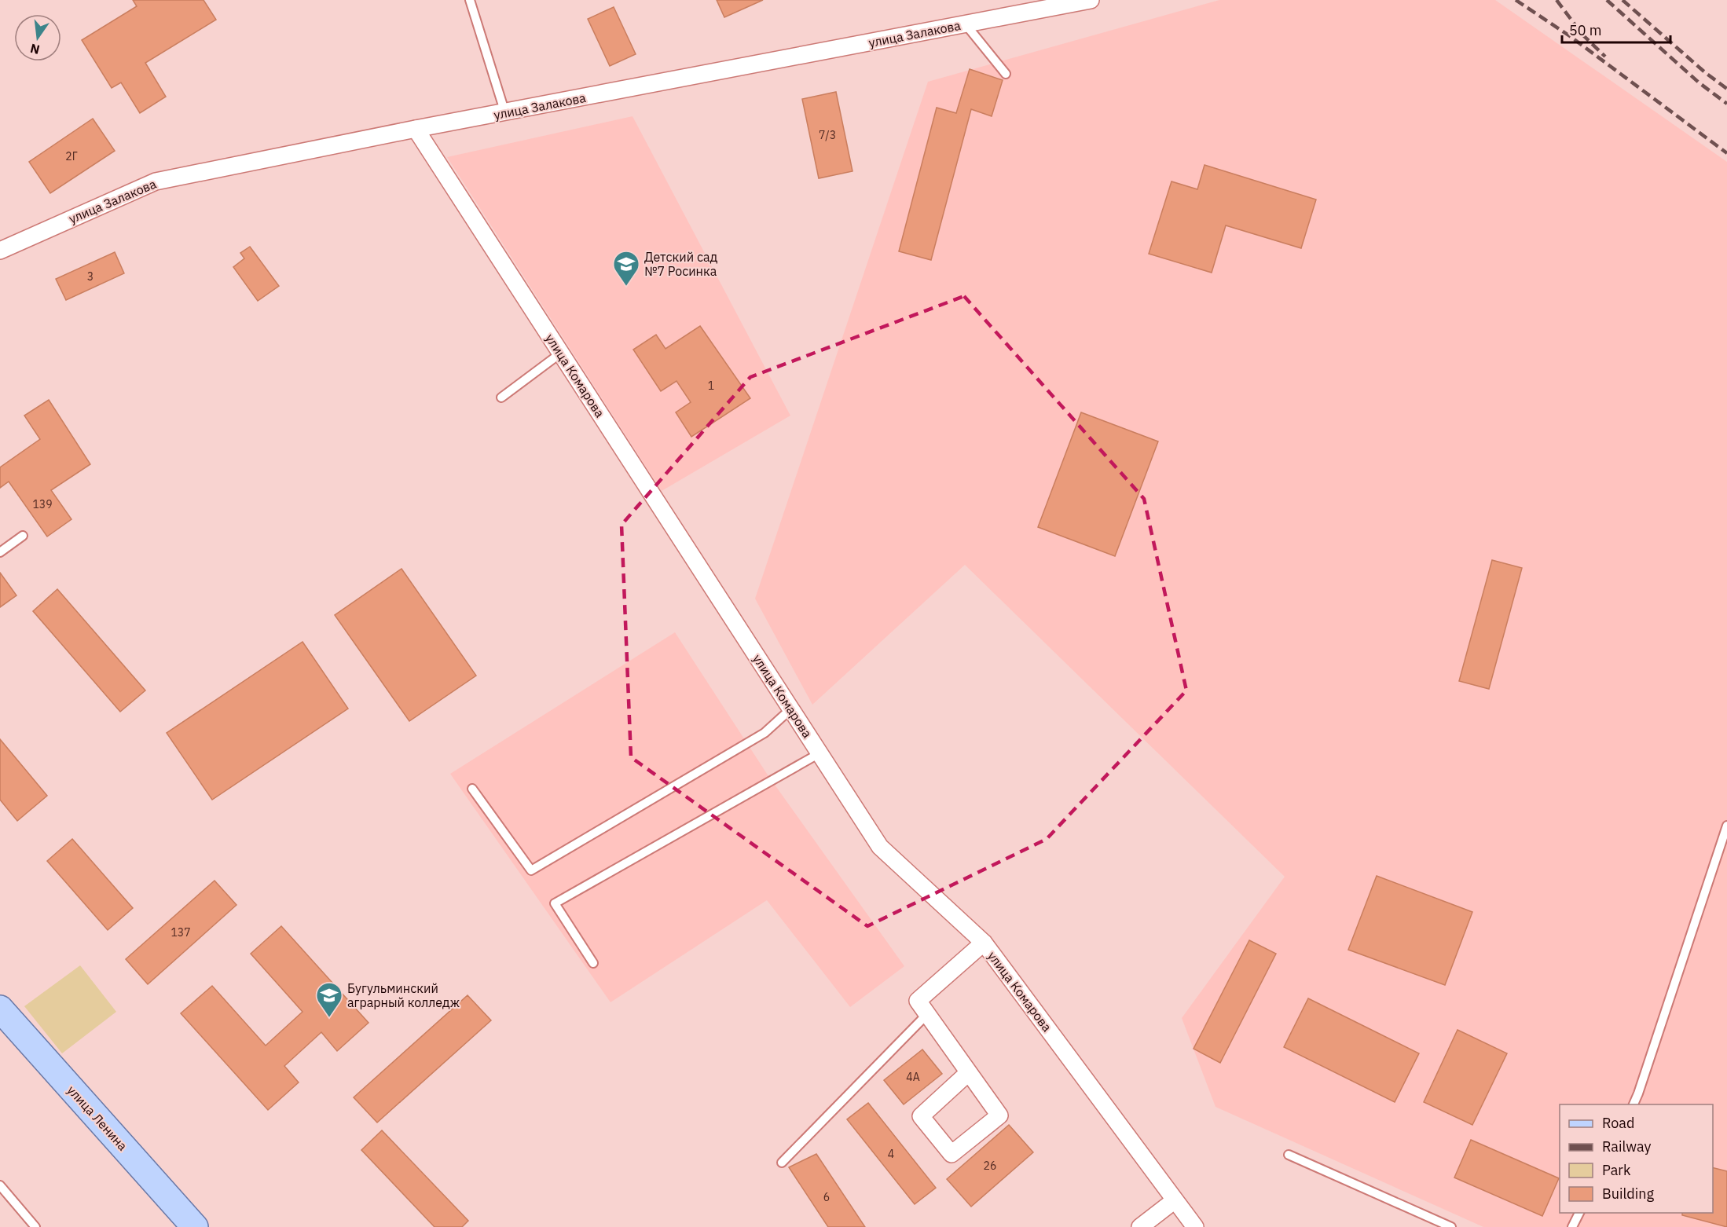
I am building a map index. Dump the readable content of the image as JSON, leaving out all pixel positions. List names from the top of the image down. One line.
{"streets":{"main road":["улица Ленина"],"street":["улица Залакова","улица Комарова"]},"crossings":[["улица Залакова","улица Комарова"]],"places":{"school or university":["Детский сад №7 Росинка","Бугульминский аграрный колледж"]},"house_numbers":["7/3","2Г","3","1","139","137","4А","4","26","6"],"legend":["Road","Railway","Park","Building"],"scale_bar":"50 m","north":"bottom"}
